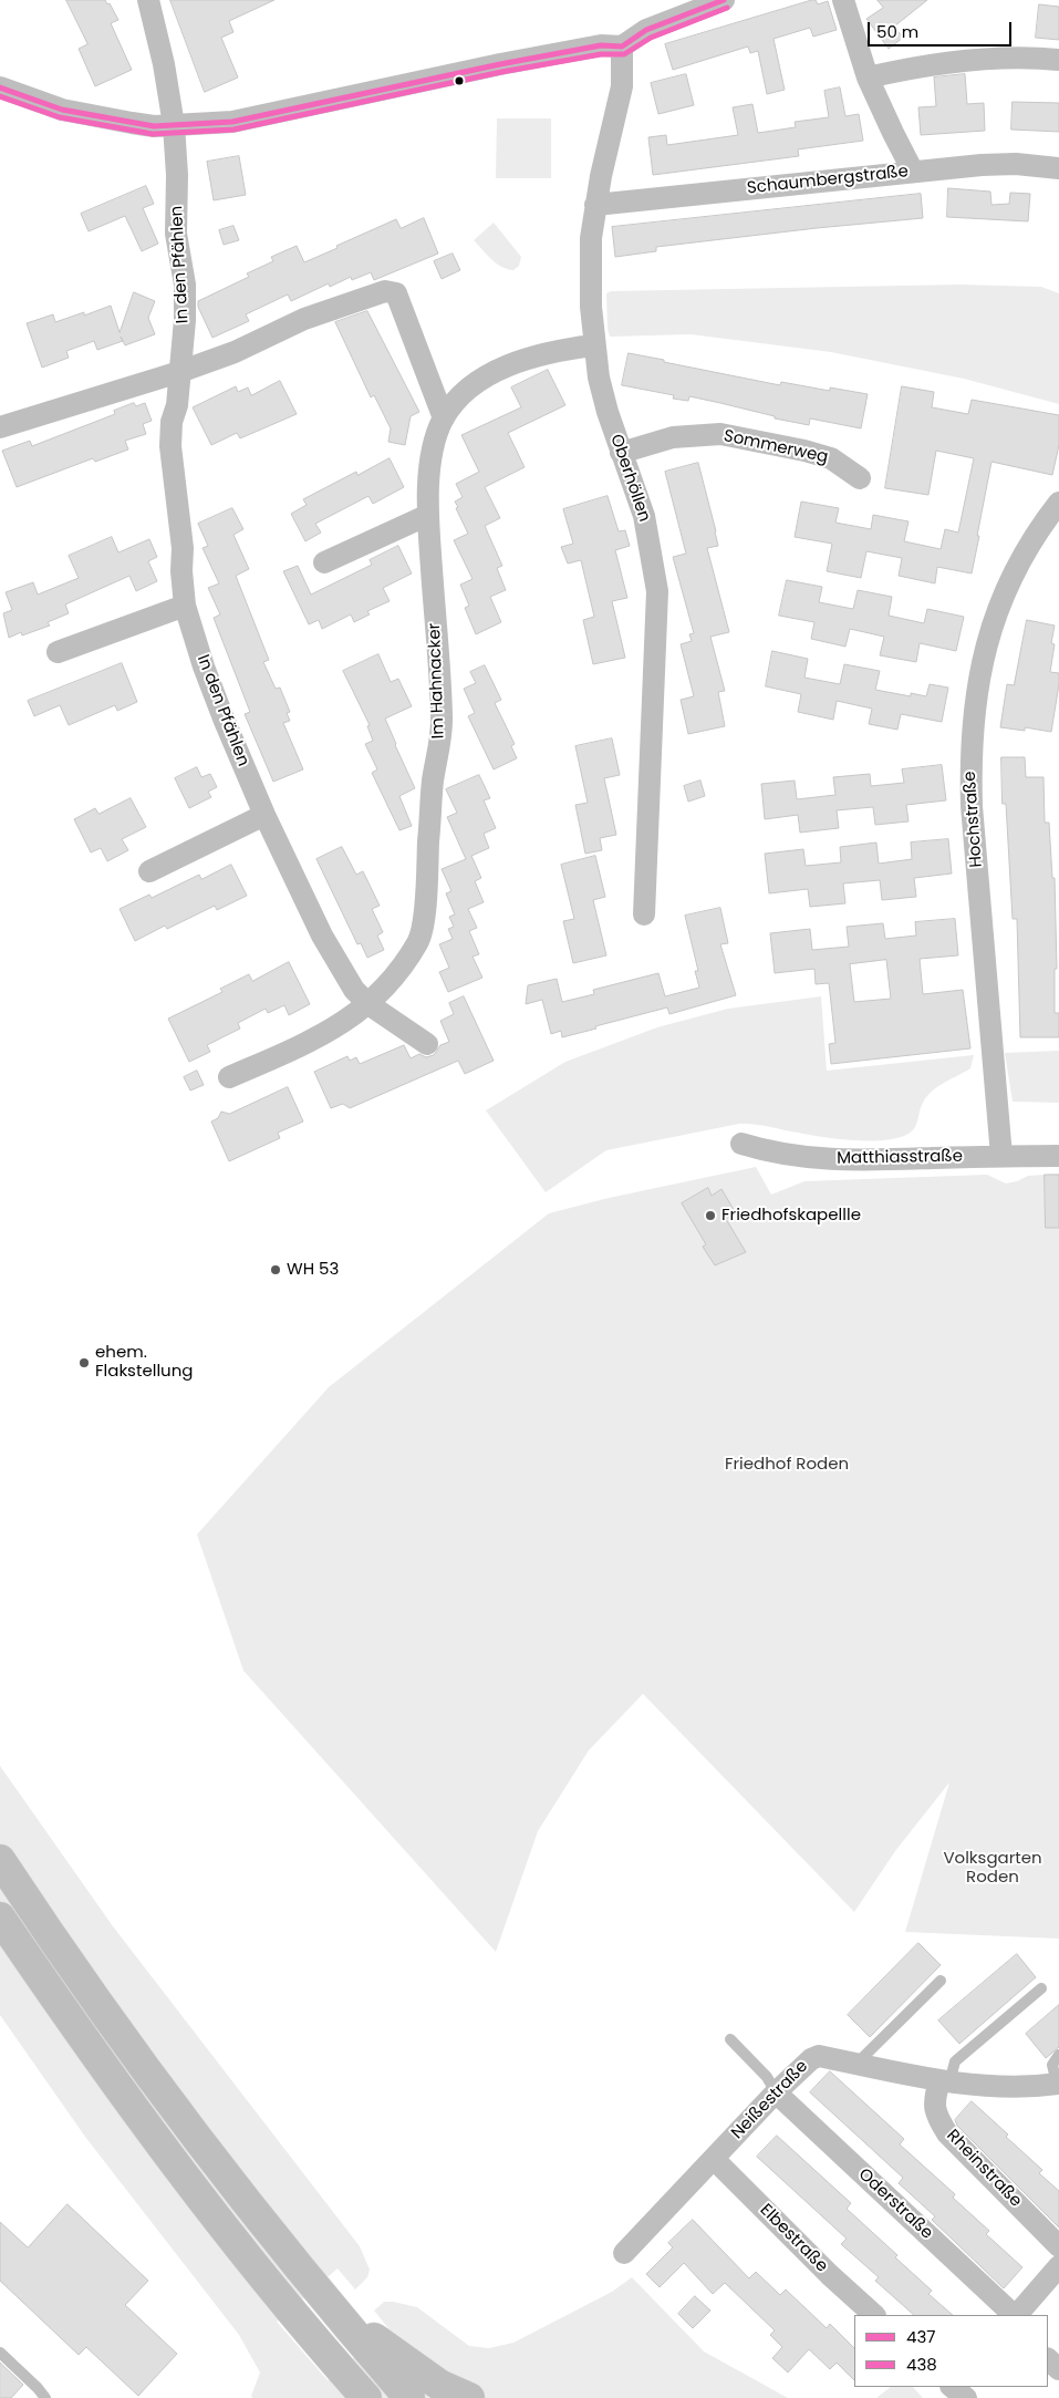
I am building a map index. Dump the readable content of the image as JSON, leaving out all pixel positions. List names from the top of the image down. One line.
{"streets":{"street":["Schaumbergstraße","In den Pfählen","Sommerweg","Oberhöllen","Im Hahnacker","Hochstraße","Matthiasstraße","Neißestraße","Rheinstraße","Oderstraße","Elbestraße"]},"crossings":[["Schaumbergstraße","Oberhöllen"],["In den Pfählen","Im Hahnacker"],["Sommerweg","Oberhöllen"],["Oberhöllen","Im Hahnacker"],["Hochstraße","Matthiasstraße"],["Neißestraße","Rheinstraße"],["Neißestraße","Oderstraße"],["Neißestraße","Elbestraße"]],"parks":["Friedhof Roden","Volksgarten Roden"],"places":["Friedhofskapellle","WH 53","ehem. Flakstellung"],"lines":["transit line 437","transit line 438"],"legend":["437","438"],"scale_bar":"50 m"}
